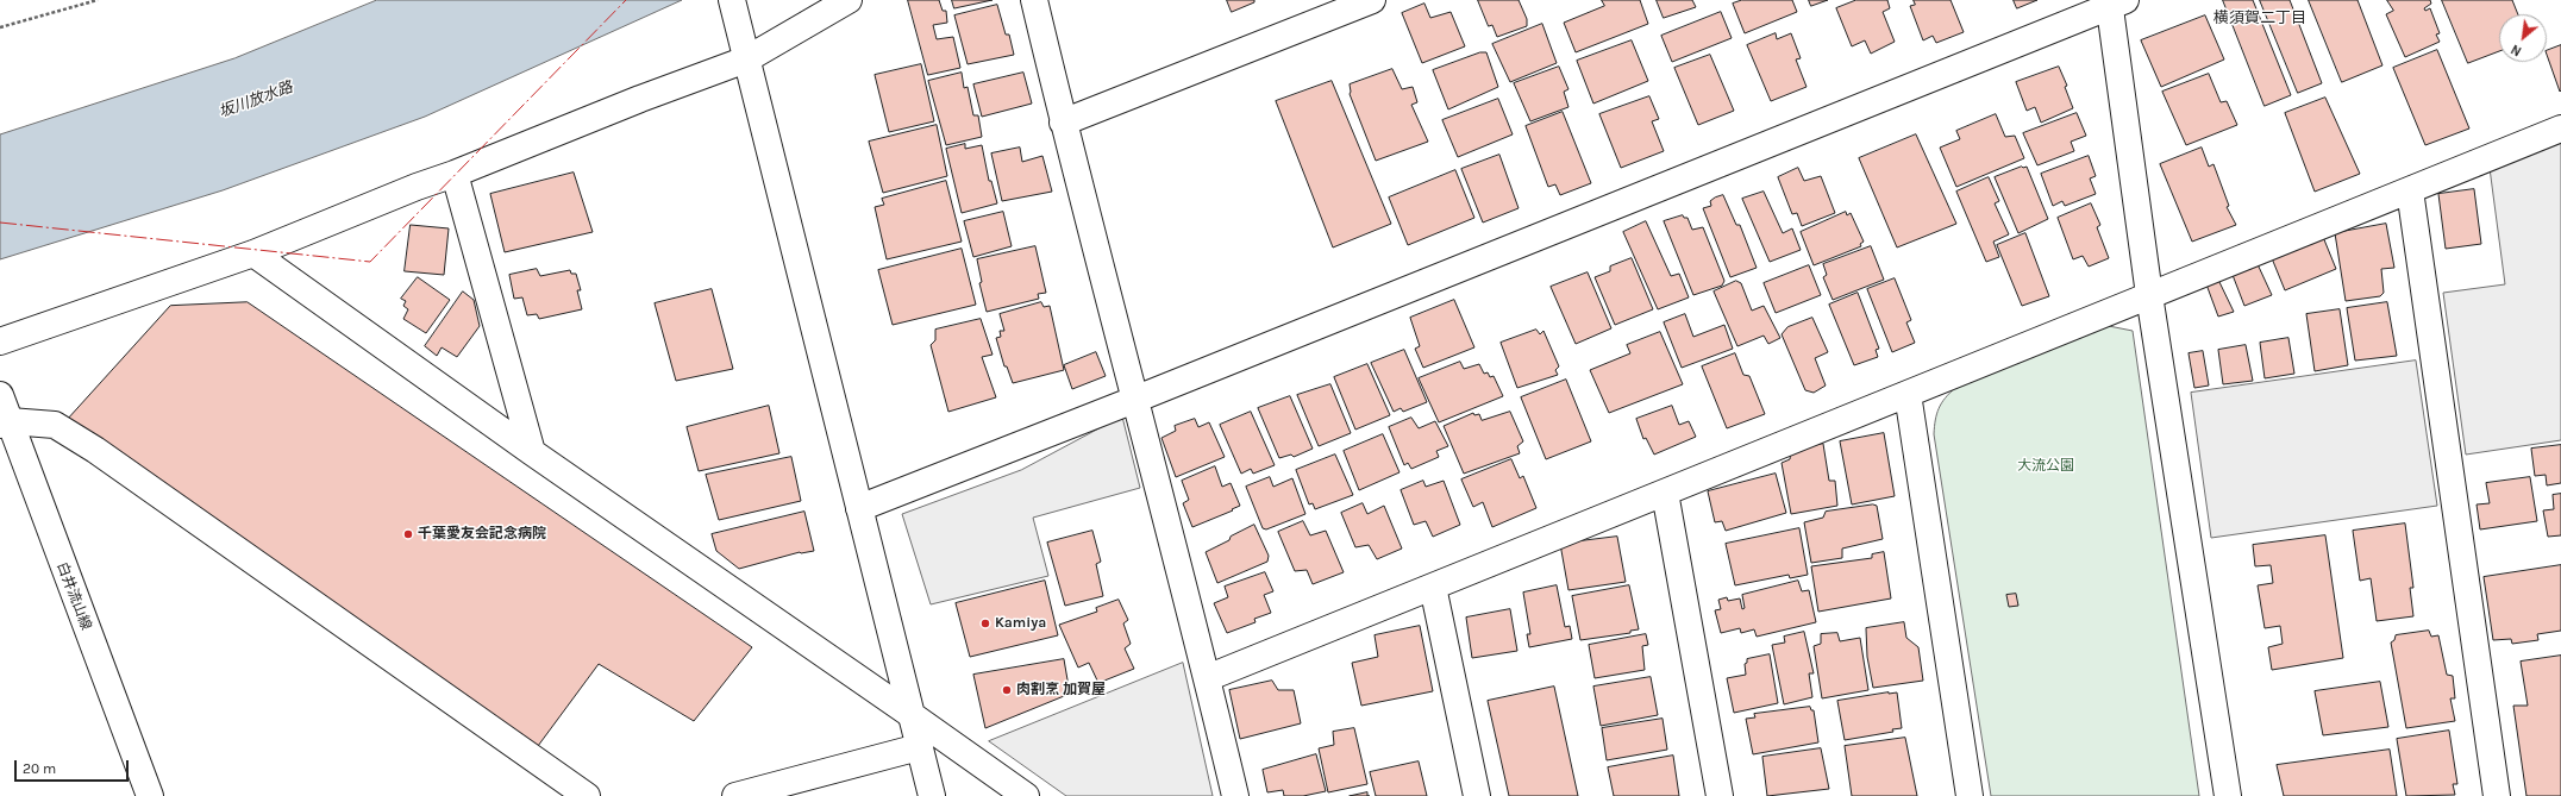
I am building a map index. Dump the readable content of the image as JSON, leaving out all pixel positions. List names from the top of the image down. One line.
{"streets":{"street":["白井流山線"]},"districts":["横須賀二丁目"],"water":["坂川放水路"],"parks":["大流公園"],"places":["千葉愛友会記念病院","Kamiya","肉割烹 加賀屋"],"scale_bar":"20 m","north":"bottom left"}
